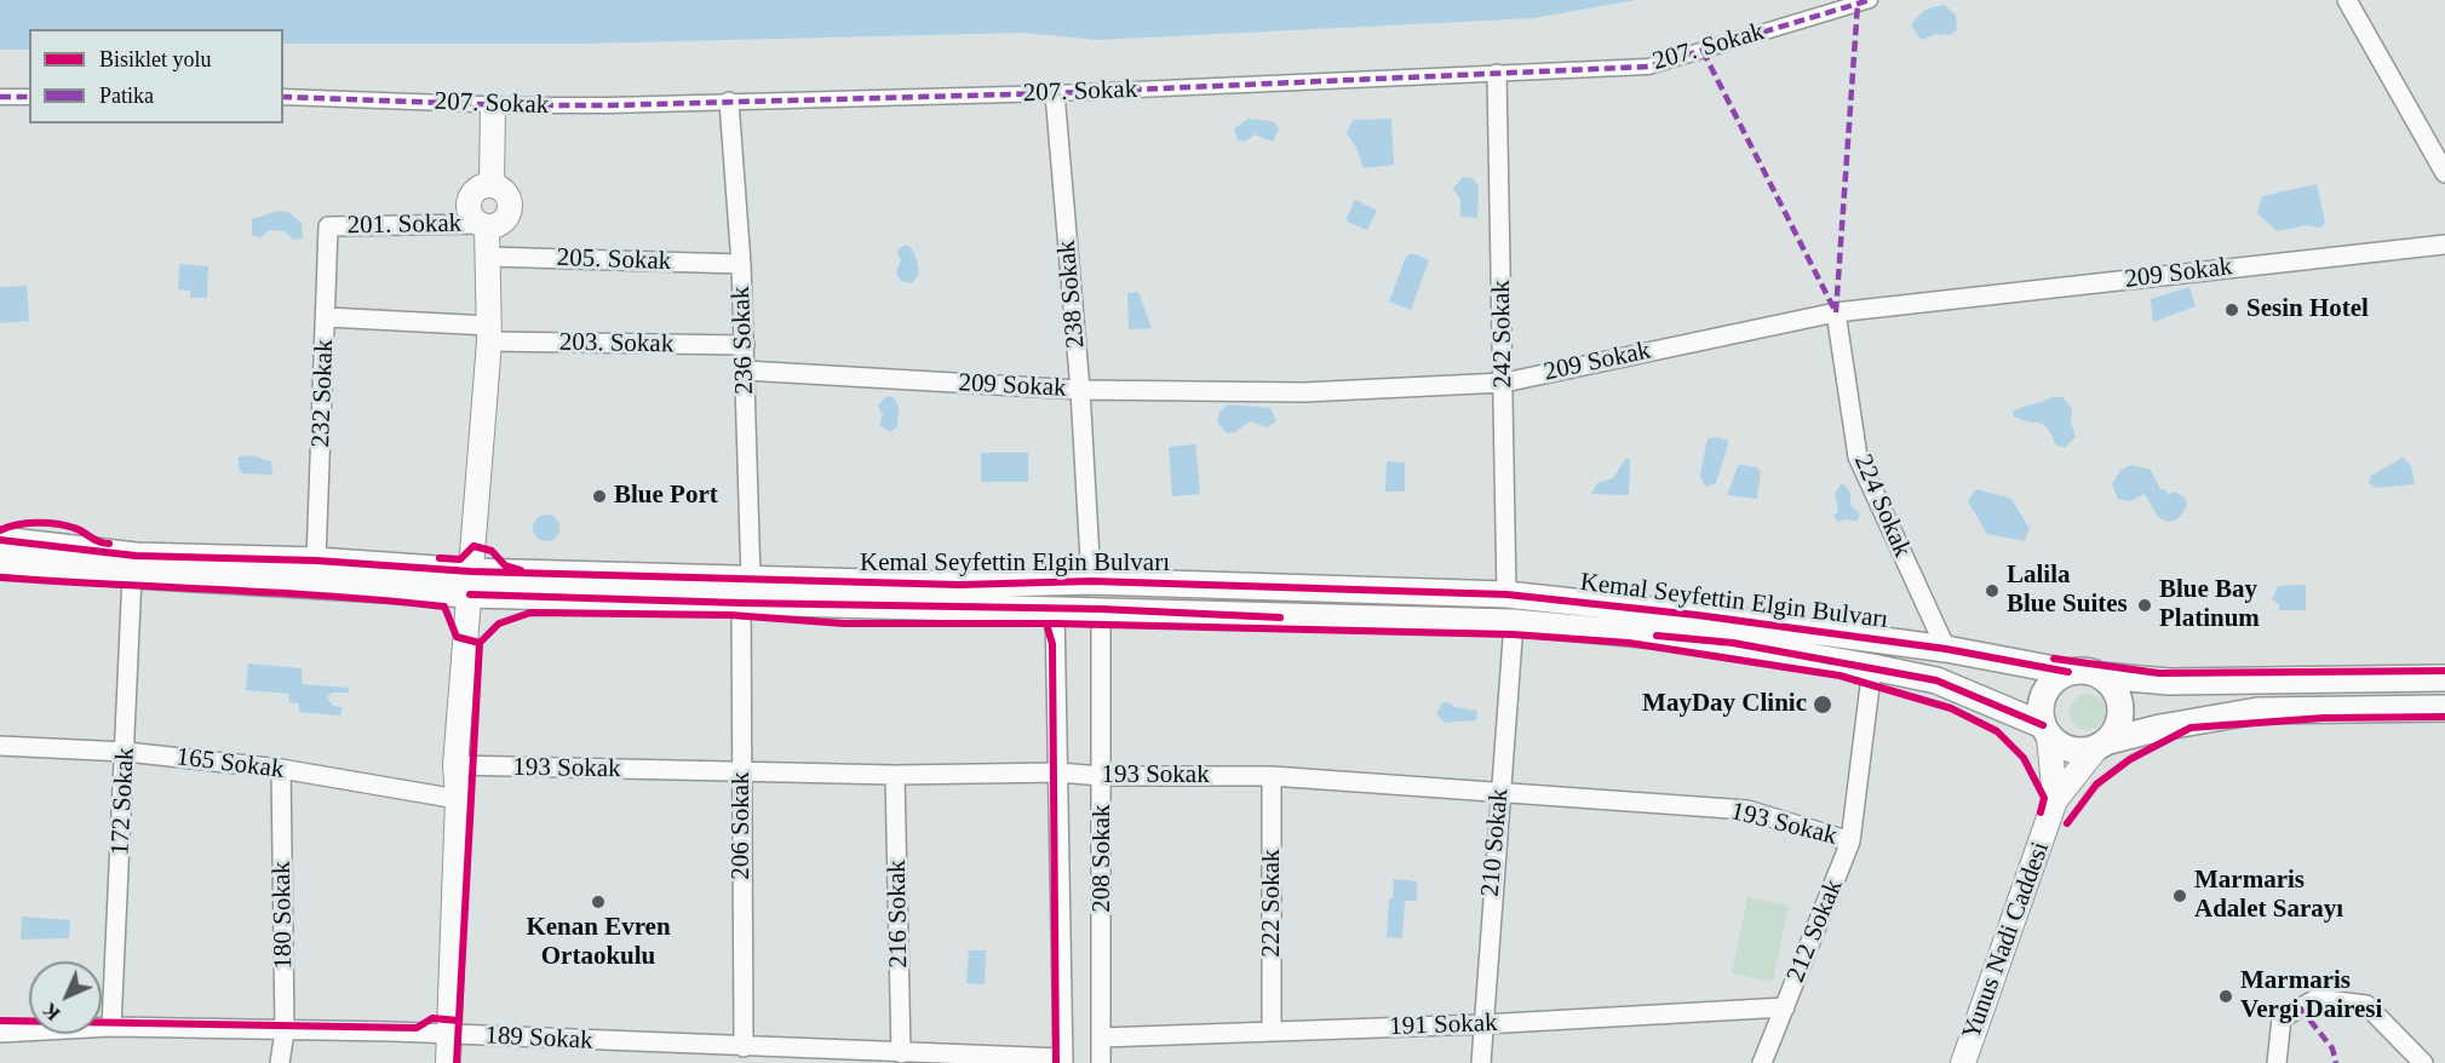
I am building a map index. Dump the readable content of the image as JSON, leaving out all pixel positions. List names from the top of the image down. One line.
{"streets":{"main road":["Kemal Seyfettin Elgin Bulvarı"],"street":["207. Sokak","201. Sokak","205. Sokak","209 Sokak","238 Sokak","242 Sokak","236 Sokak","203. Sokak","232 Sokak","224 Sokak","165 Sokak","193 Sokak","172 Sokak","206 Sokak","210 Sokak","208 Sokak","222 Sokak","216 Sokak","180 Sokak","212 Sokak","Yunus Nadi Caddesi","191 Sokak","189 Sokak"]},"crossings":[["207. Sokak","238 Sokak"],["207. Sokak","242 Sokak"],["207. Sokak","236 Sokak"],["201. Sokak","232 Sokak"],["205. Sokak","236 Sokak"],["209 Sokak","238 Sokak"],["209 Sokak","242 Sokak"],["209 Sokak","236 Sokak"],["209 Sokak","224 Sokak"],["238 Sokak","Kemal Seyfettin Elgin Bulvarı"],["242 Sokak","Kemal Seyfettin Elgin Bulvarı"],["236 Sokak","203. Sokak"],["236 Sokak","Kemal Seyfettin Elgin Bulvarı"],["236 Sokak","206 Sokak"],["203. Sokak","232 Sokak"],["232 Sokak","Kemal Seyfettin Elgin Bulvarı"],["224 Sokak","Kemal Seyfettin Elgin Bulvarı"],["Kemal Seyfettin Elgin Bulvarı","206 Sokak"],["Kemal Seyfettin Elgin Bulvarı","210 Sokak"],["Kemal Seyfettin Elgin Bulvarı","208 Sokak"],["Kemal Seyfettin Elgin Bulvarı","212 Sokak"],["165 Sokak","172 Sokak"],["165 Sokak","180 Sokak"],["193 Sokak","206 Sokak"],["193 Sokak","210 Sokak"],["193 Sokak","208 Sokak"],["193 Sokak","222 Sokak"],["193 Sokak","216 Sokak"],["193 Sokak","212 Sokak"],["172 Sokak","189 Sokak"],["206 Sokak","189 Sokak"],["210 Sokak","191 Sokak"],["208 Sokak","191 Sokak"],["208 Sokak","189 Sokak"],["222 Sokak","191 Sokak"],["216 Sokak","189 Sokak"],["180 Sokak","189 Sokak"],["212 Sokak","191 Sokak"]],"places":["Sesin Hotel","Blue Port","Lalila Blue Suites","Blue Bay Platinum","MayDay Clinic","Marmaris Adalet Sarayı","Kenan Evren Ortaokulu","Marmaris Vergi Dairesi"],"legend":["Bisiklet yolu","Patika"],"north":"bottom left"}
